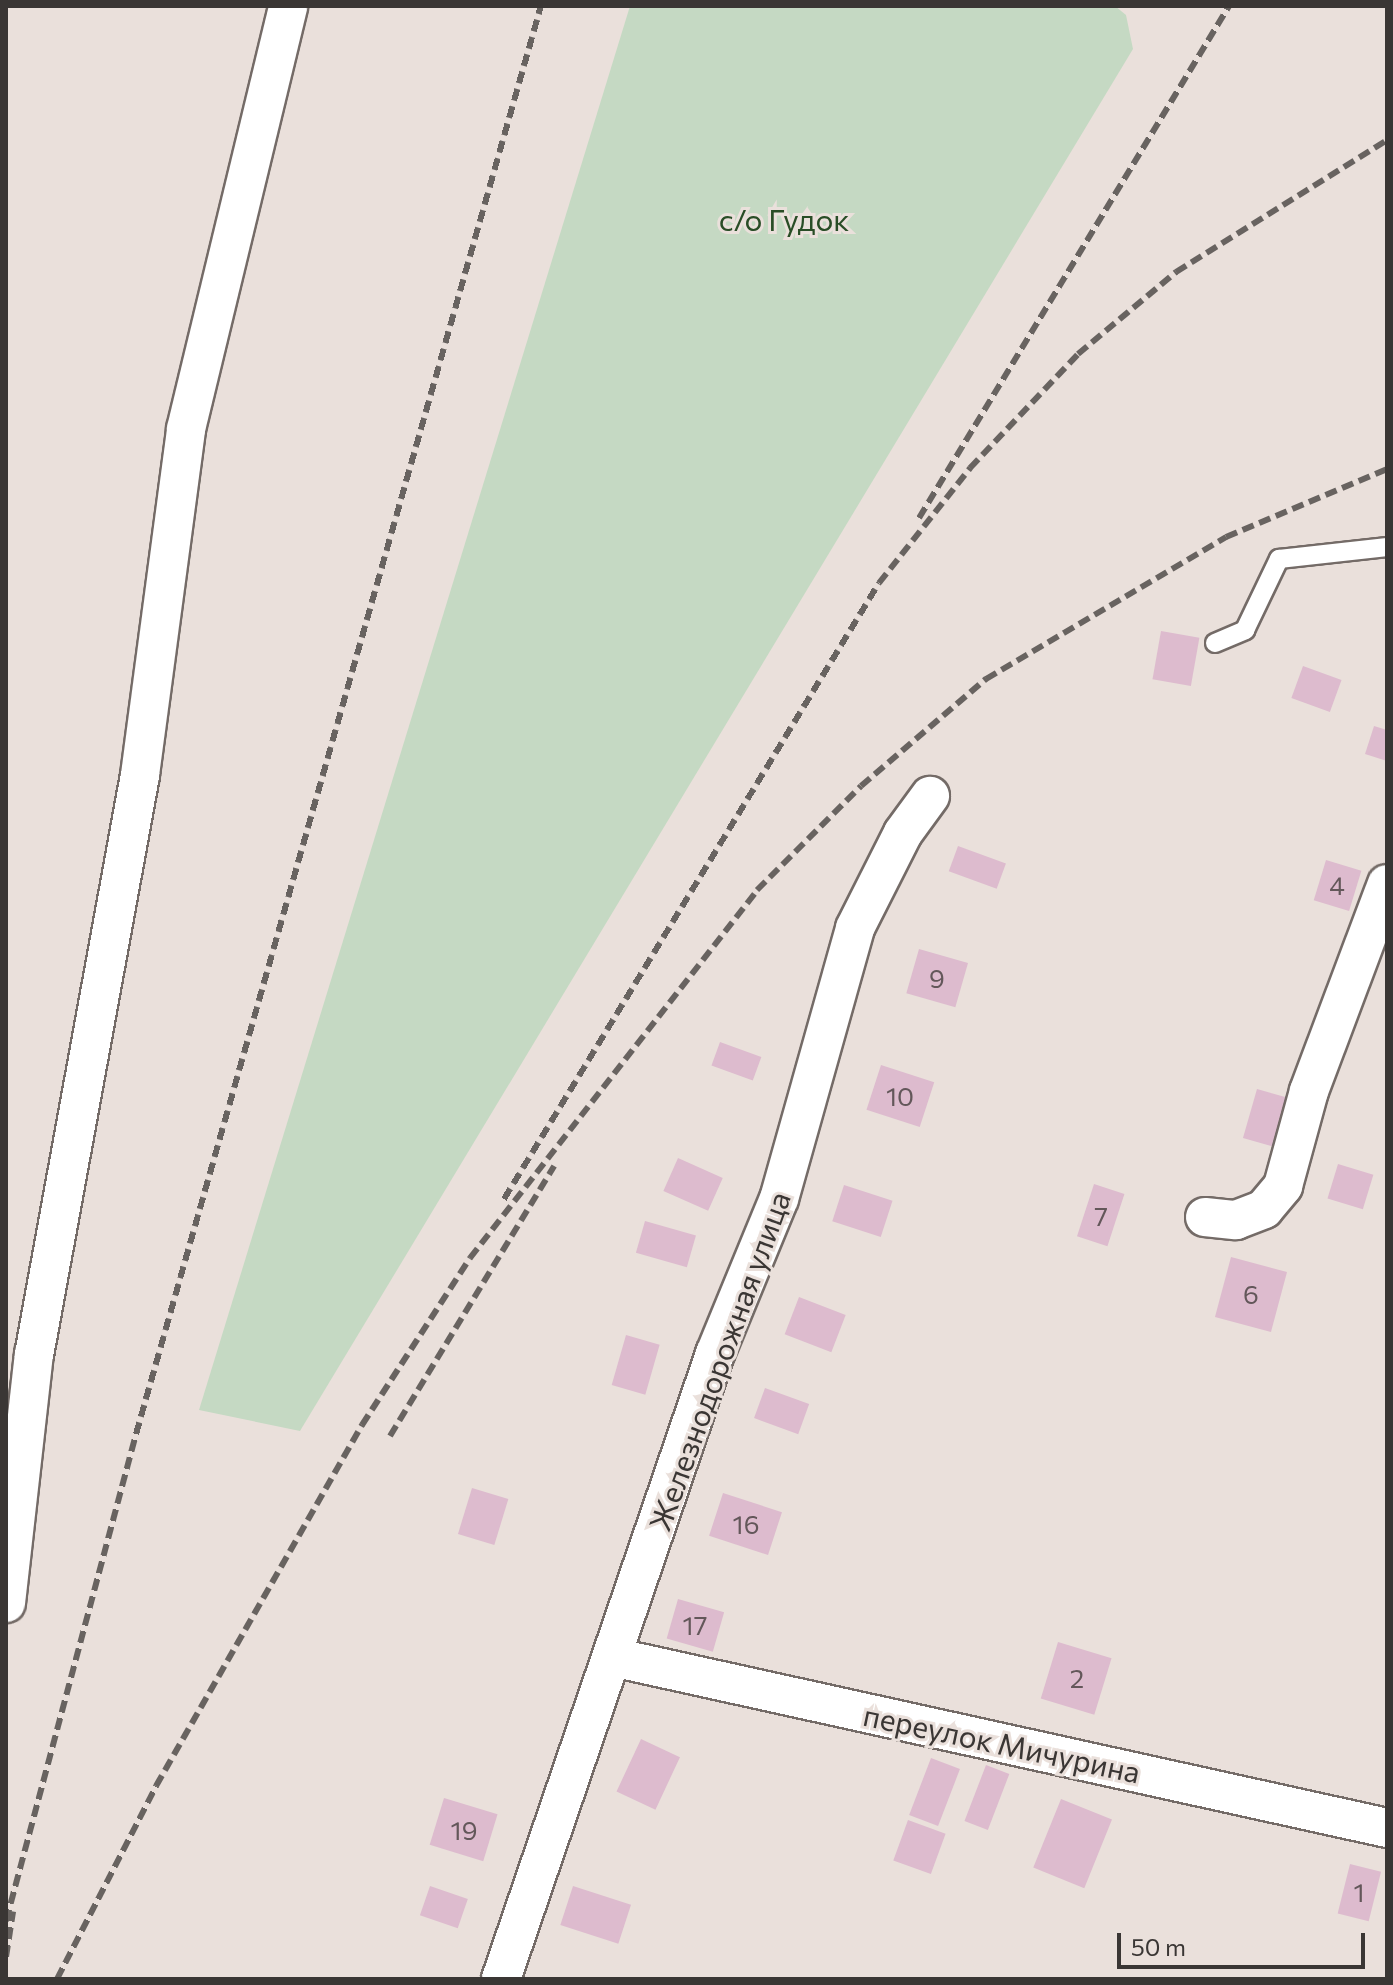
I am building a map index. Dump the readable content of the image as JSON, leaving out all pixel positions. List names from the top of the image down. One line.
{"streets":{"street":["Железнодорожная улица","переулок Мичурина"]},"crossings":[["Железнодорожная улица","переулок Мичурина"]],"parks":["с/о Гудок"],"house_numbers":["4","9","10","7","6","16","17","2","19","1"],"scale_bar":"50 m"}
